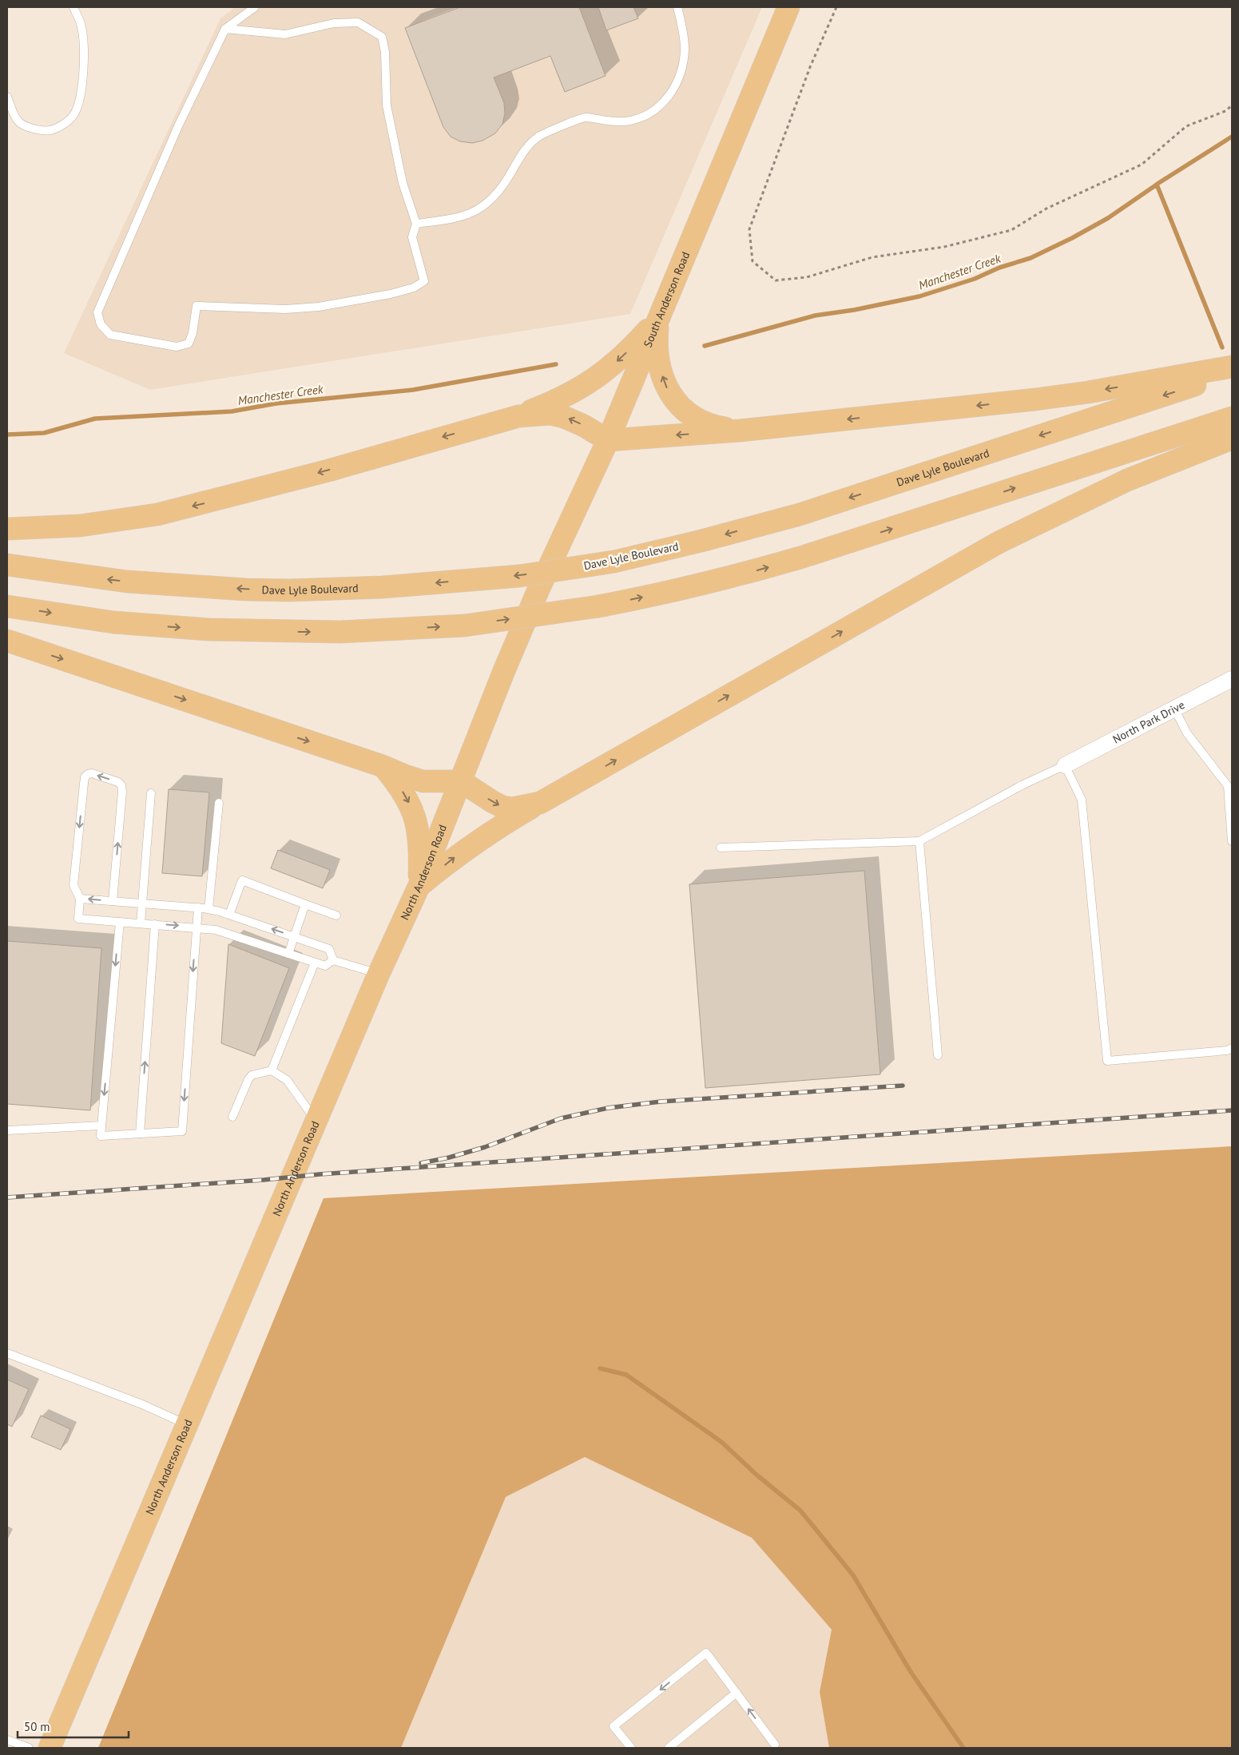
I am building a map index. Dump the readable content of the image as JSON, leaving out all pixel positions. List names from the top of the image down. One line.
{"streets":{"main road":["South Anderson Road","Dave Lyle Boulevard","North Anderson Road"],"street":["North Park Drive"]},"crossings":[["South Anderson Road","North Anderson Road"]],"water":["Manchester Creek"],"scale_bar":"50 m"}
